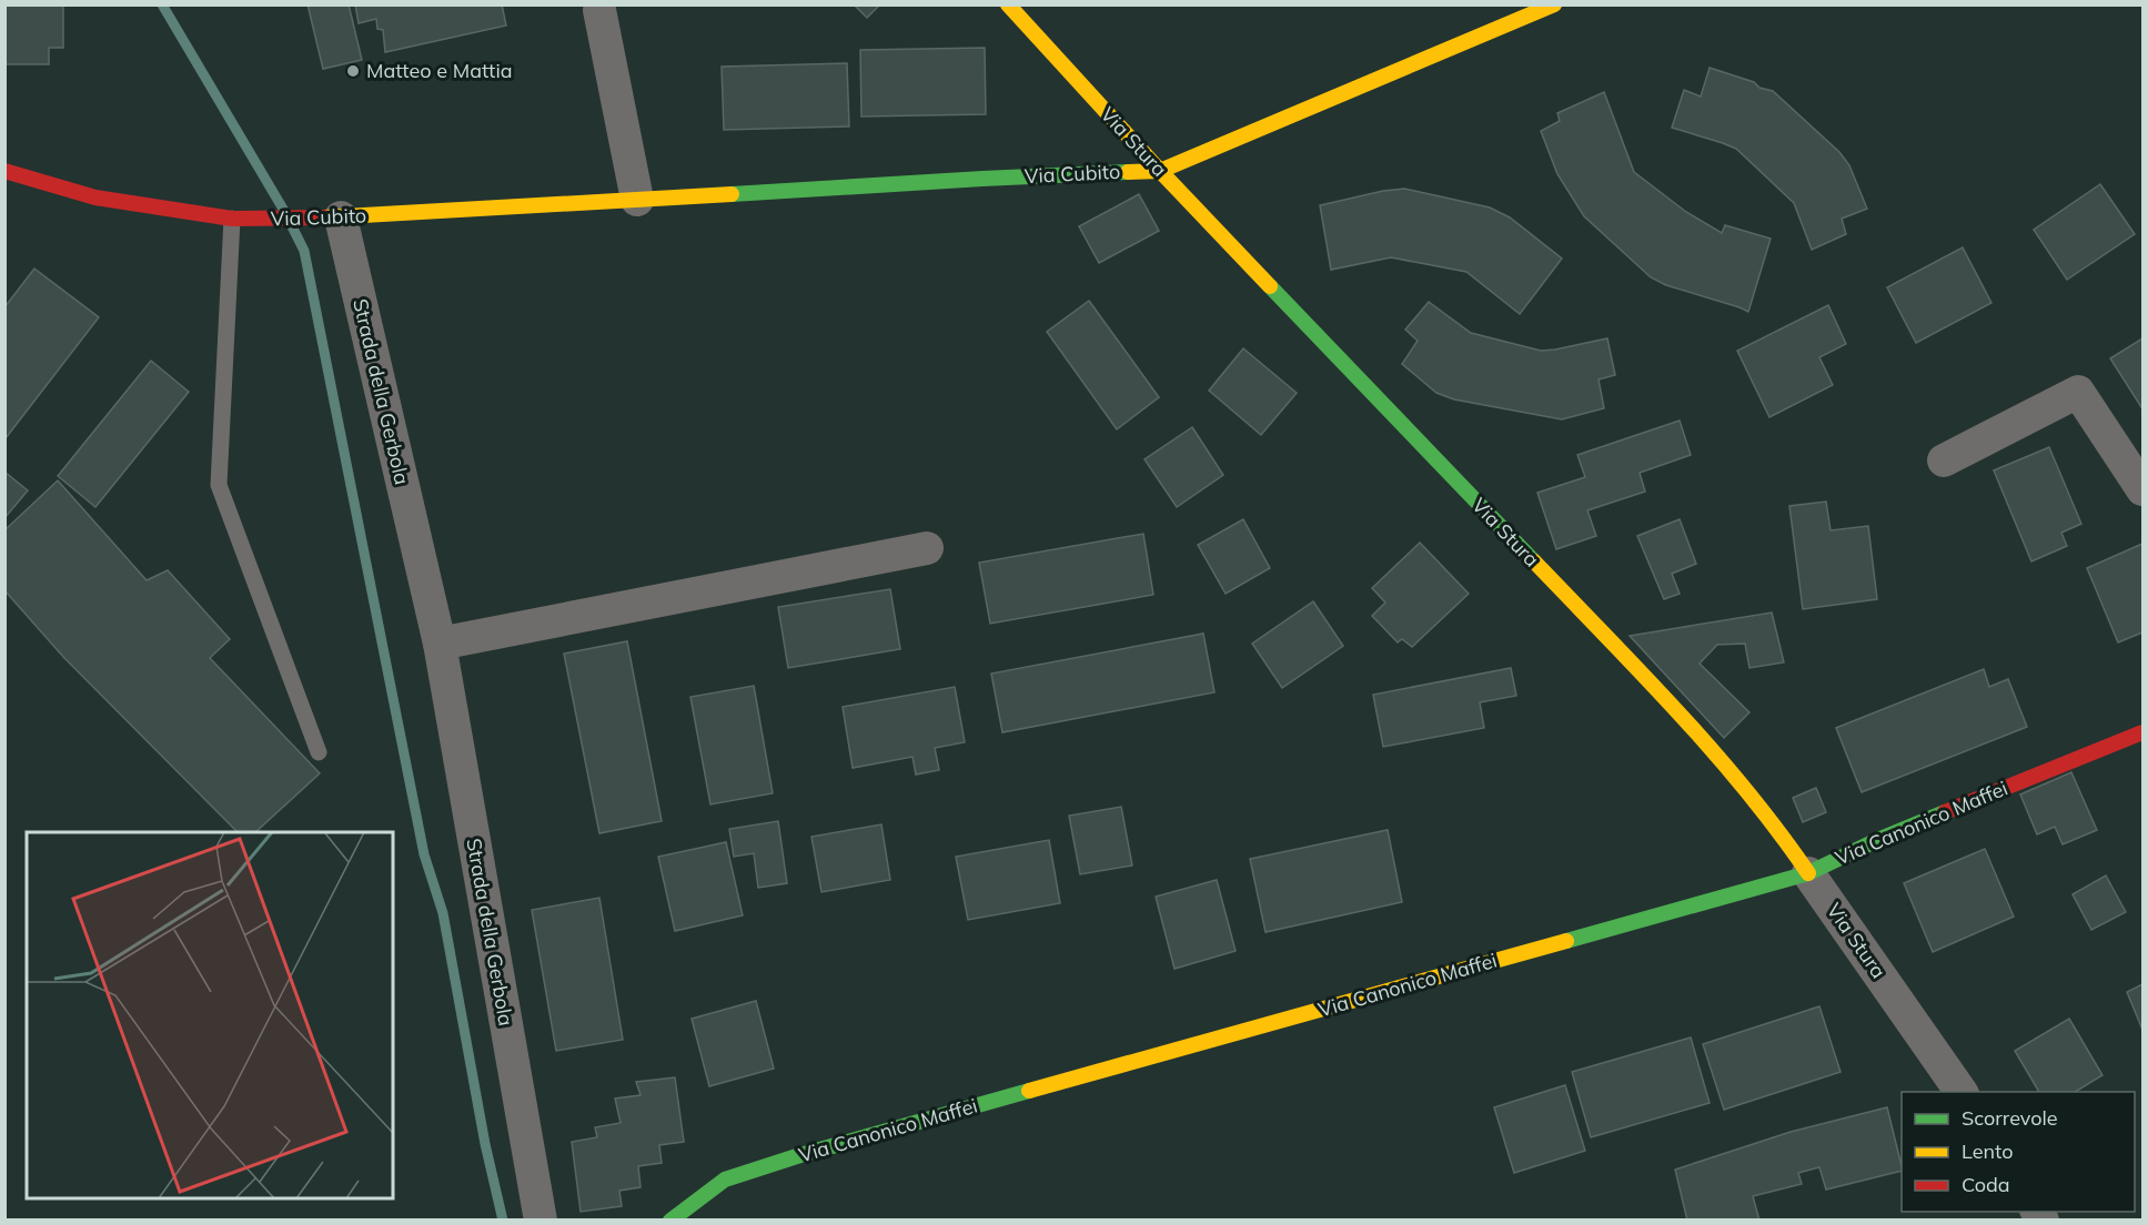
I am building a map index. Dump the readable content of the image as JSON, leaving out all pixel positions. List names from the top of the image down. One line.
{"streets":{"street":["Via Stura","Via Cubito","Strada della Gerbola","Via Canonico Maffei"]},"crossings":[["Via Stura","Via Cubito"],["Via Stura","Via Canonico Maffei"],["Via Cubito","Strada della Gerbola"]],"places":["Matteo e Mattia"],"legend":["Scorrevole","Lento","Coda"]}
